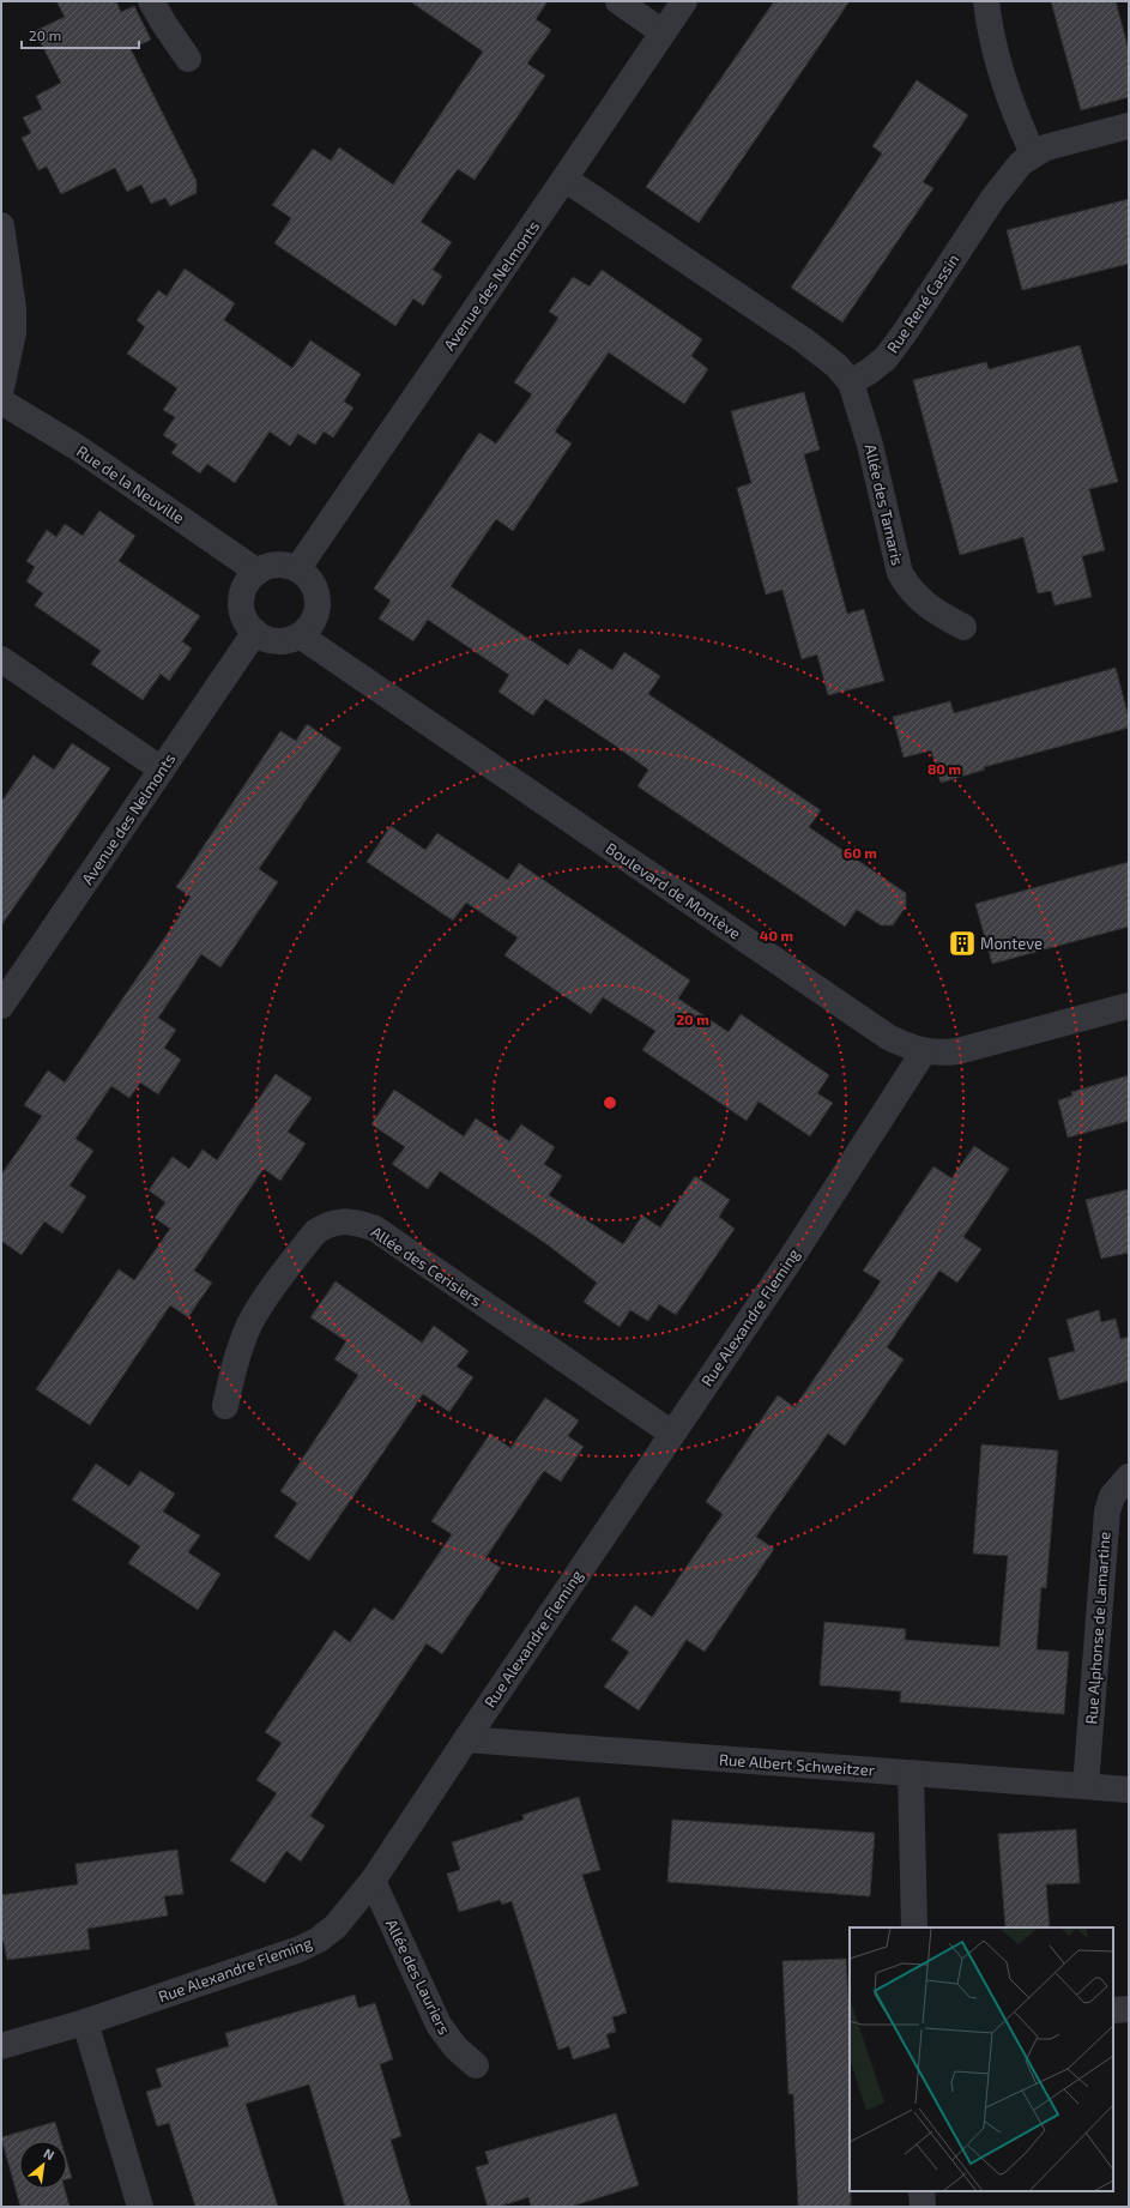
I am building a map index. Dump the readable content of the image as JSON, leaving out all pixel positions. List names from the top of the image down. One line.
{"streets":{"street":["Avenue des Nelmonts","Rue René Cassin","Rue de la Neuville","Allée des Tamaris","Boulevard de Montève","Allée des Cerisiers","Rue Alexandre Fleming","Rue Alphonse de Lamartine","Rue Albert Schweitzer","Allée des Lauriers"]},"crossings":[["Avenue des Nelmonts","Rue de la Neuville"],["Avenue des Nelmonts","Boulevard de Montève"],["Rue René Cassin","Allée des Tamaris"],["Rue de la Neuville","Boulevard de Montève"],["Boulevard de Montève","Rue Alexandre Fleming"],["Allée des Cerisiers","Rue Alexandre Fleming"],["Rue Alexandre Fleming","Rue Albert Schweitzer"],["Rue Alexandre Fleming","Allée des Lauriers"],["Rue Alphonse de Lamartine","Rue Albert Schweitzer"]],"places":{"building":["Monteve"]},"scale_bar":"20 m","north":"top right","rings":["80 m","60 m","40 m","20 m"]}
